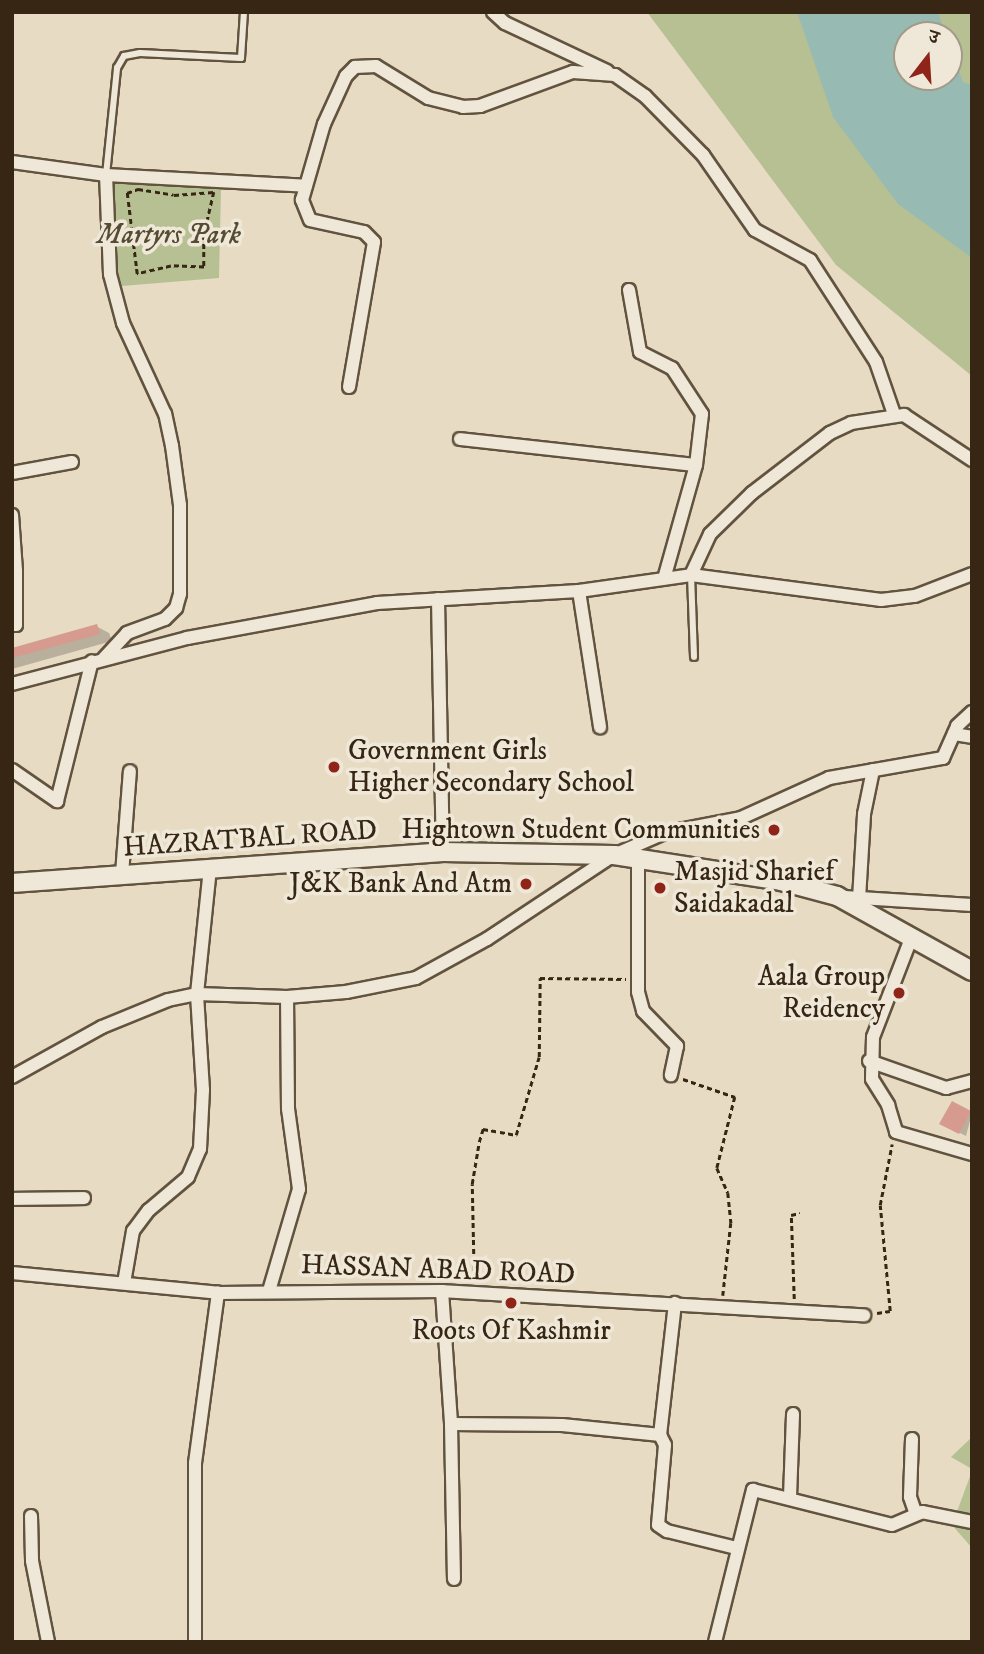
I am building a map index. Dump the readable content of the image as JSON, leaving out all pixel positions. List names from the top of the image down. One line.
{"streets":{"main road":["HAZRATBAL ROAD"],"street":["HASSAN ABAD ROAD"]},"parks":["Martyrs Park"],"places":["Government Girls Higher Secondary School","Hightown Student Communities","J&K Bank And Atm","Masjid Sharief Saidakadal","Aala Group Reidency","Roots Of Kashmir"],"north":"top"}
